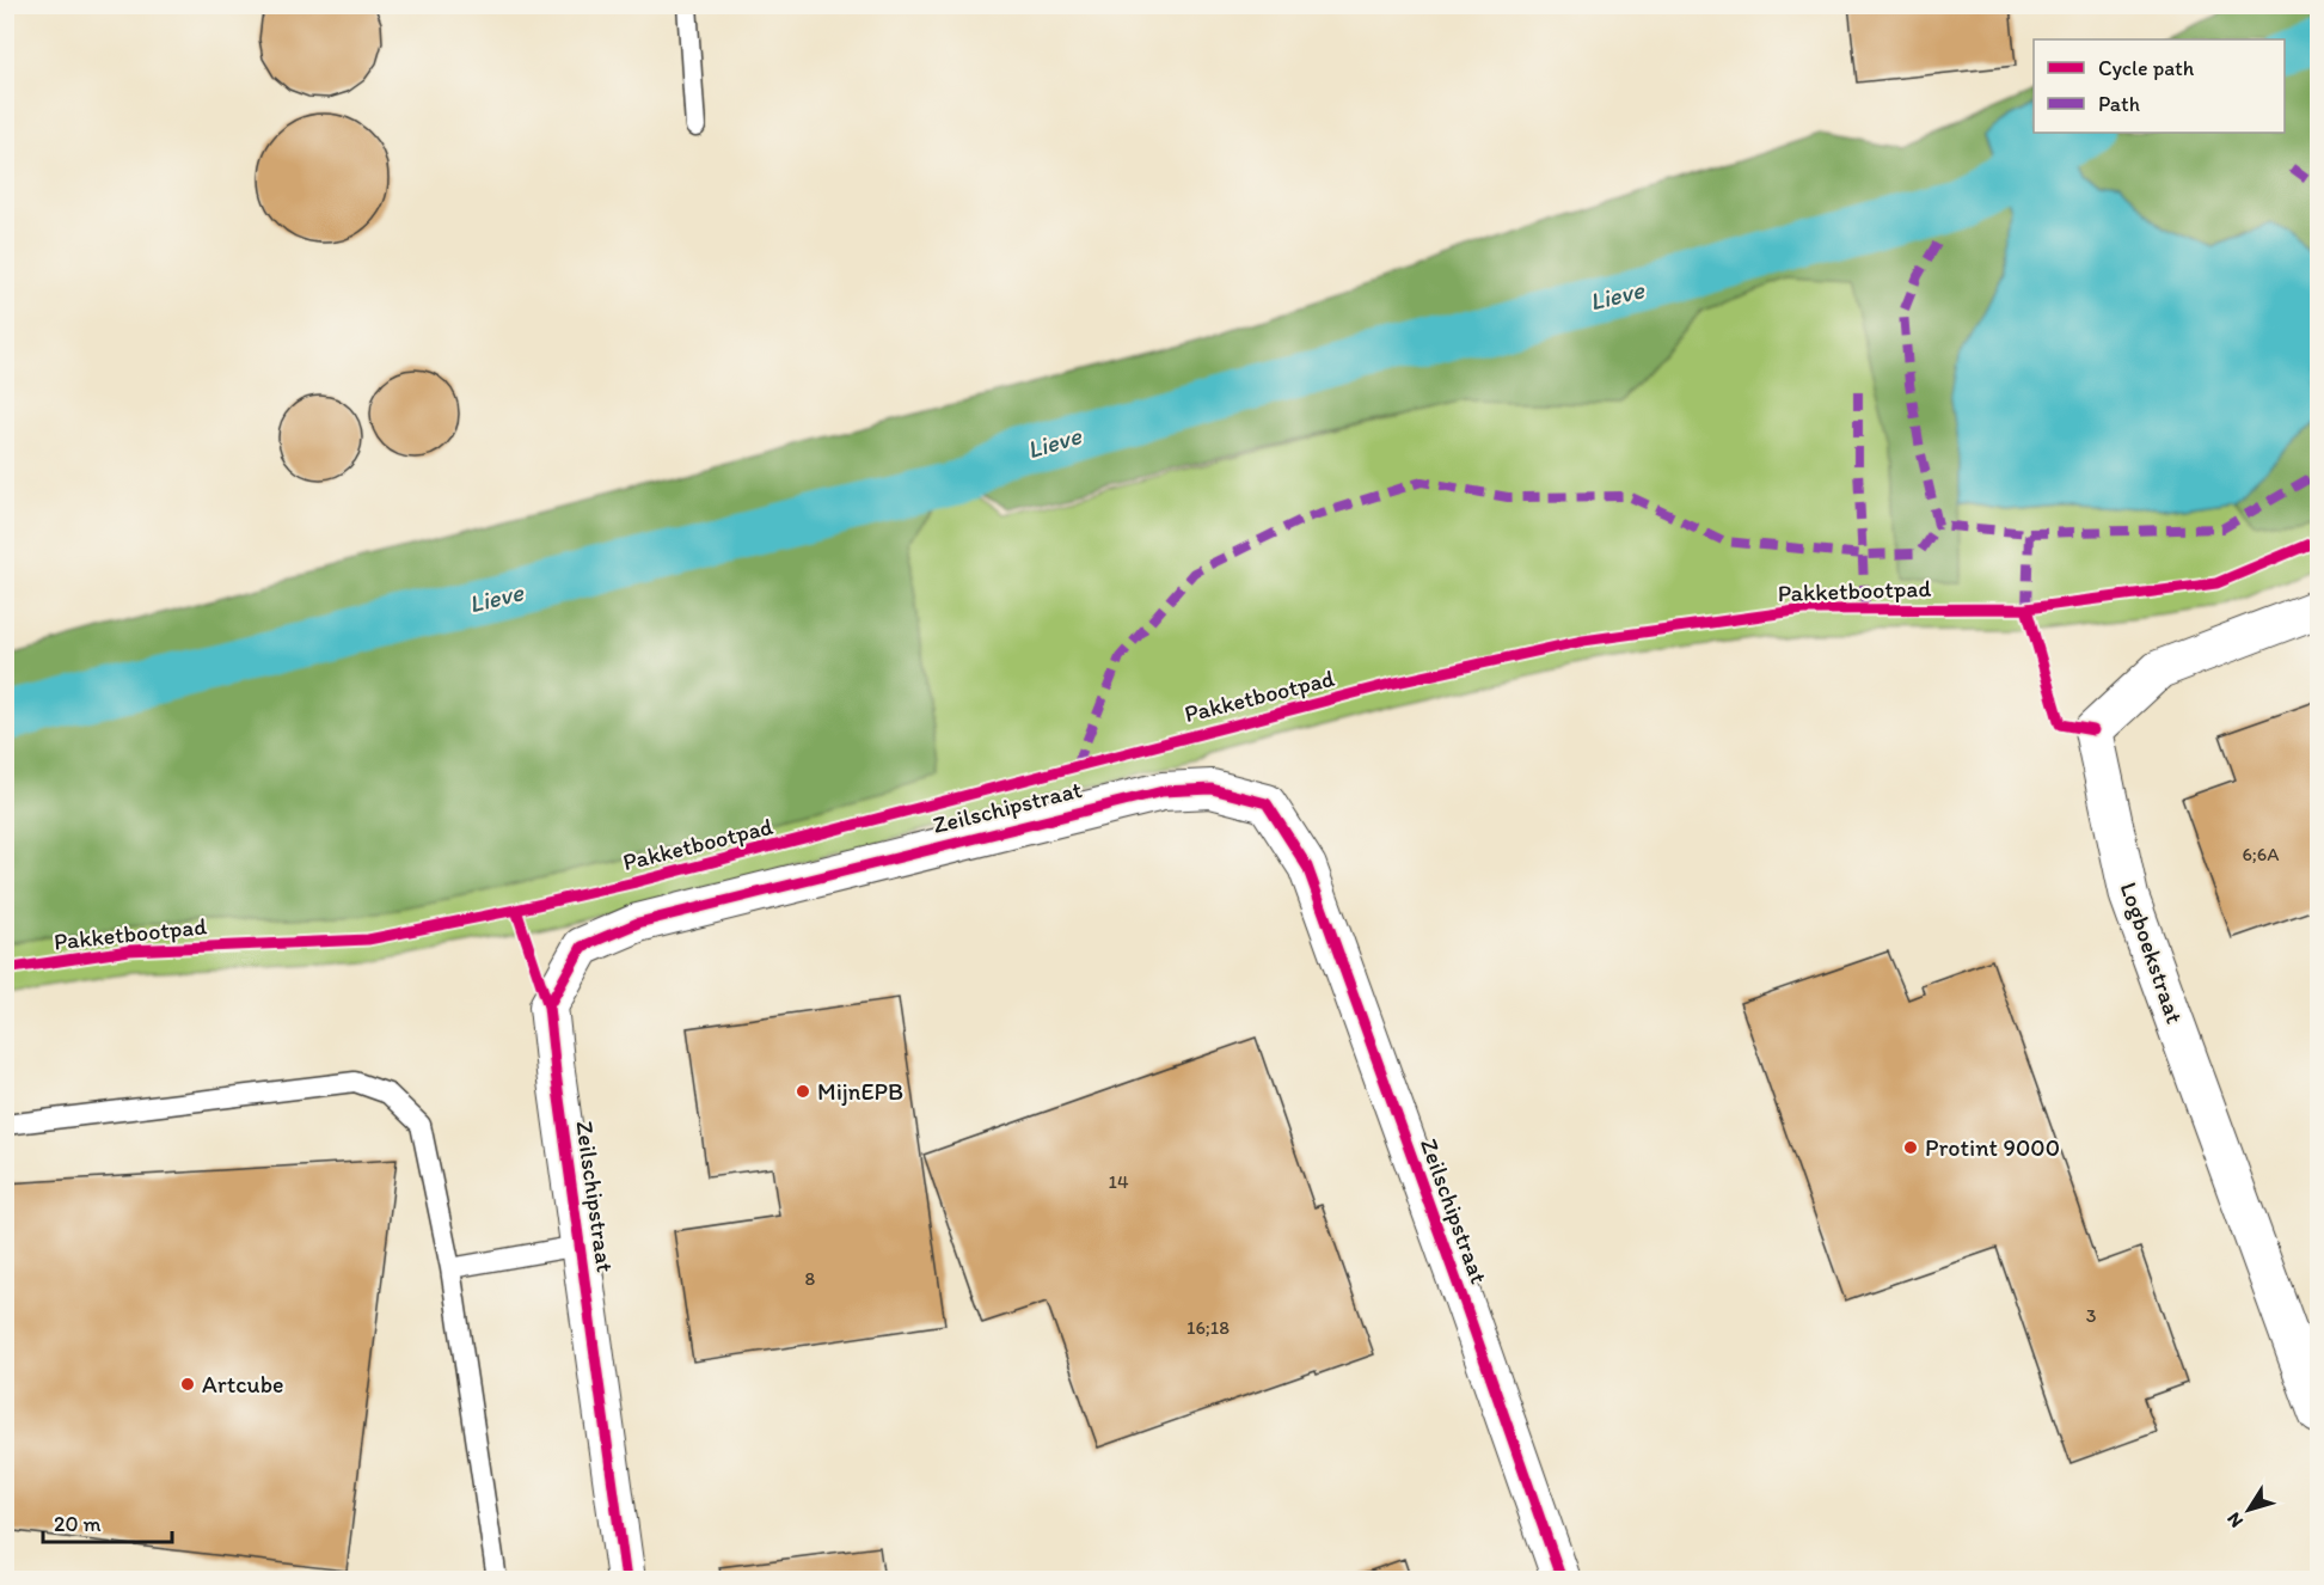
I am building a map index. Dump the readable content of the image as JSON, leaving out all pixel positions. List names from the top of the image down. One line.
{"streets":{"street":["Zeilschipstraat","Logboekstraat"],"cycle path":["Pakketbootpad"]},"water":["Lieve"],"places":["MijnEPB","Protint 9000","Artcube"],"house_numbers":["6;6A","14","8","3","16;18"],"legend":["Cycle path","Path"],"scale_bar":"20 m","north":"bottom left"}
